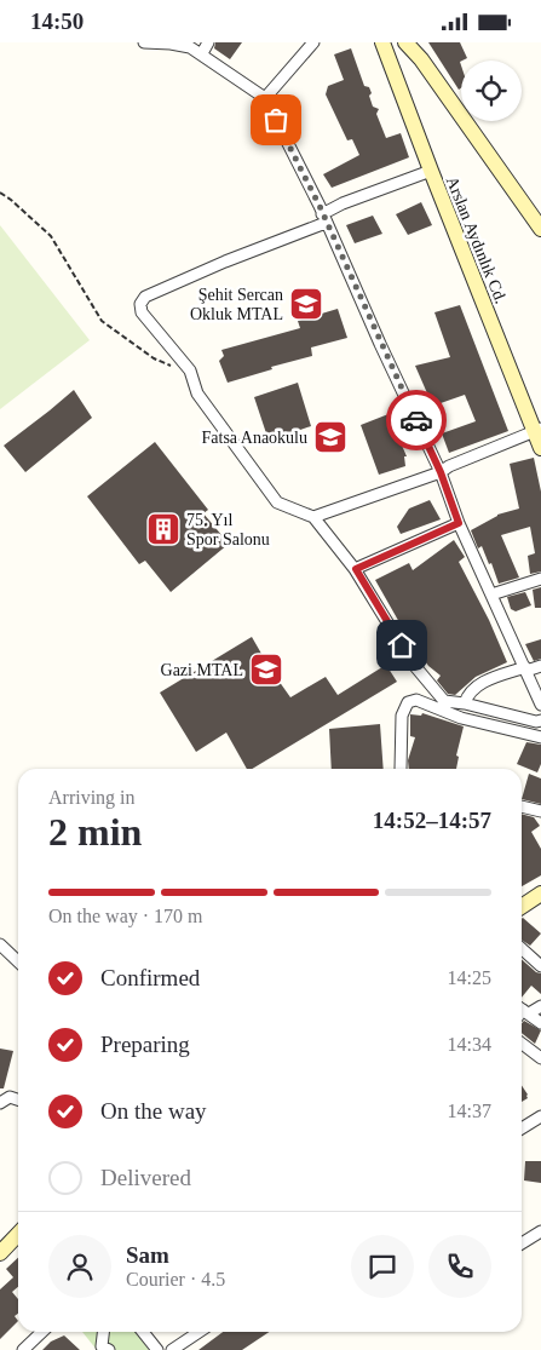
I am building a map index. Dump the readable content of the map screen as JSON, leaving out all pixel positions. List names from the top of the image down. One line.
{"streets":{"street":["Arslan Aydınlık Cd."]},"places":{"school or university":["Şehit Sercan Okluk MTAL","Fatsa Anaokulu","Gazi MTAL"],"building":["75. Yıl Spor Salonu"]},"page":{"status":"14:50","heading":["2 min","Arriving in","14:52–14:57"],"panel":["Sam","Courier · 4.5"],"bar":"On the way · 170 m","list":[["Confirmed","14:25"],["Preparing","14:34"],["On the way","14:37"],"Delivered"]}}
